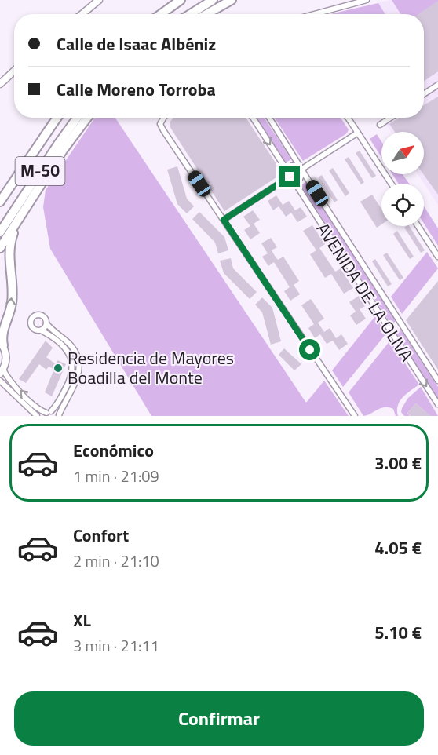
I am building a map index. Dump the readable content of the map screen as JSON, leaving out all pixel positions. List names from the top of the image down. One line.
{"streets":{"highway":["M-50"],"street":["AVENIDA DE LA OLIVA"]},"places":["Residencia de Mayores Boadilla del Monte"],"north":"top right","page":{"banner":["Calle de Isaac Albéniz","Calle Moreno Torroba"],"list":[{"name":"Económico","note":"1 min · 21:09","value":"3.00 €"},{"name":"Confort","note":"2 min · 21:10","value":"4.05 €"},{"name":"XL","note":"3 min · 21:11","value":"5.10 €"}],"buttons":"Confirmar"}}
